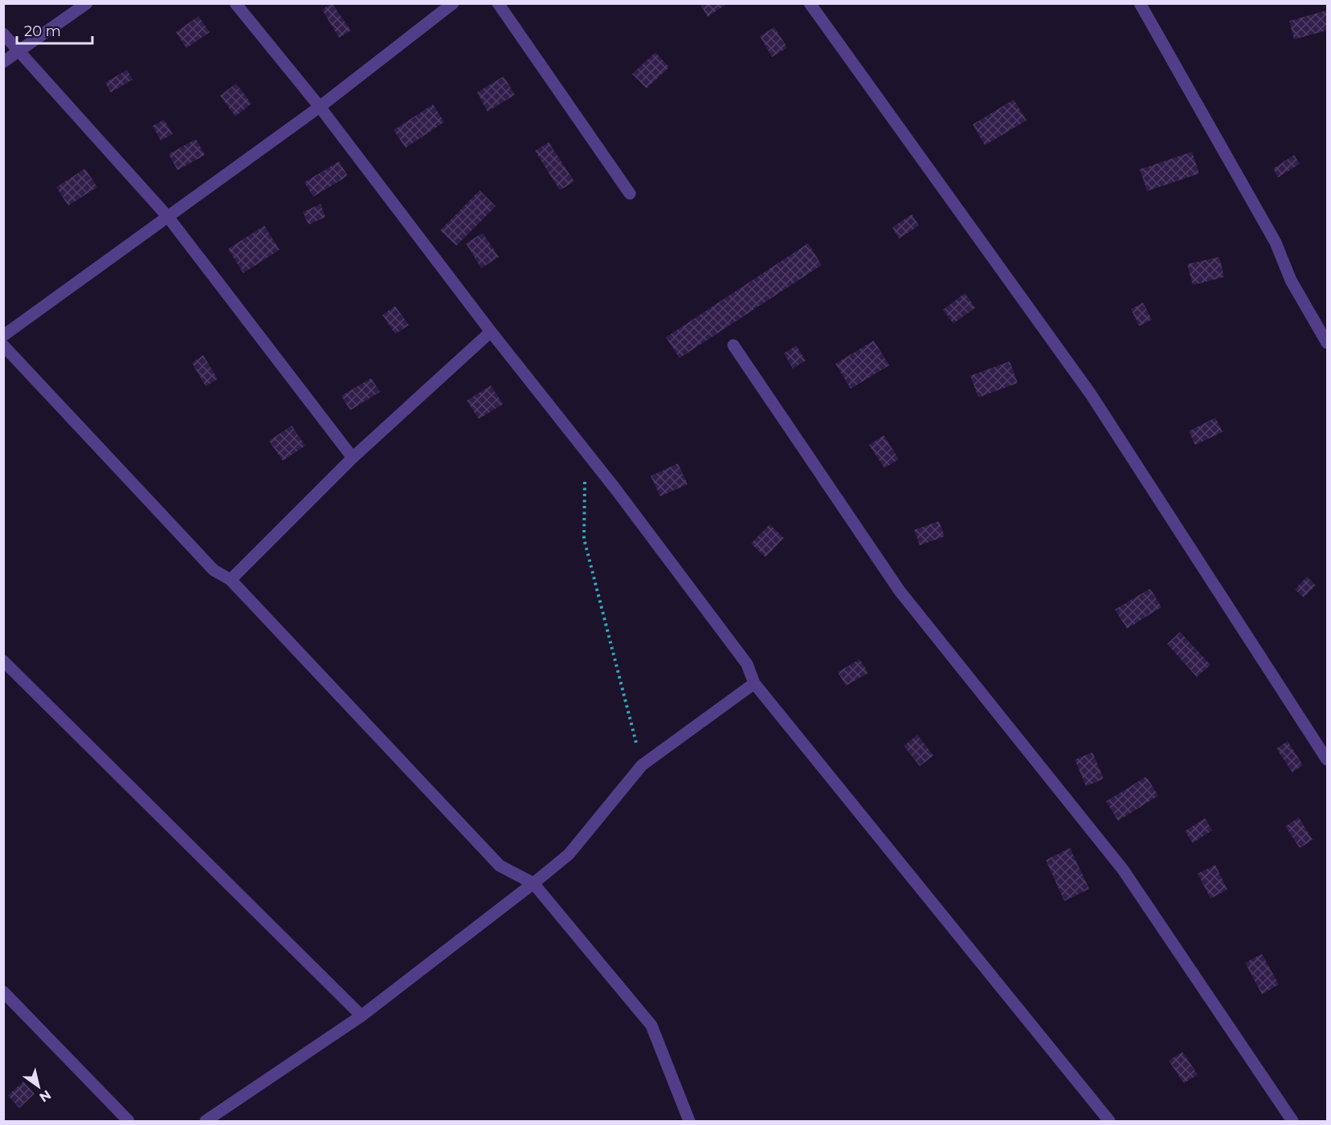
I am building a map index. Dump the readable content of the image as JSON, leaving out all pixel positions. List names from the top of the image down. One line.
{"scale_bar":"20 m","north":"bottom right"}
